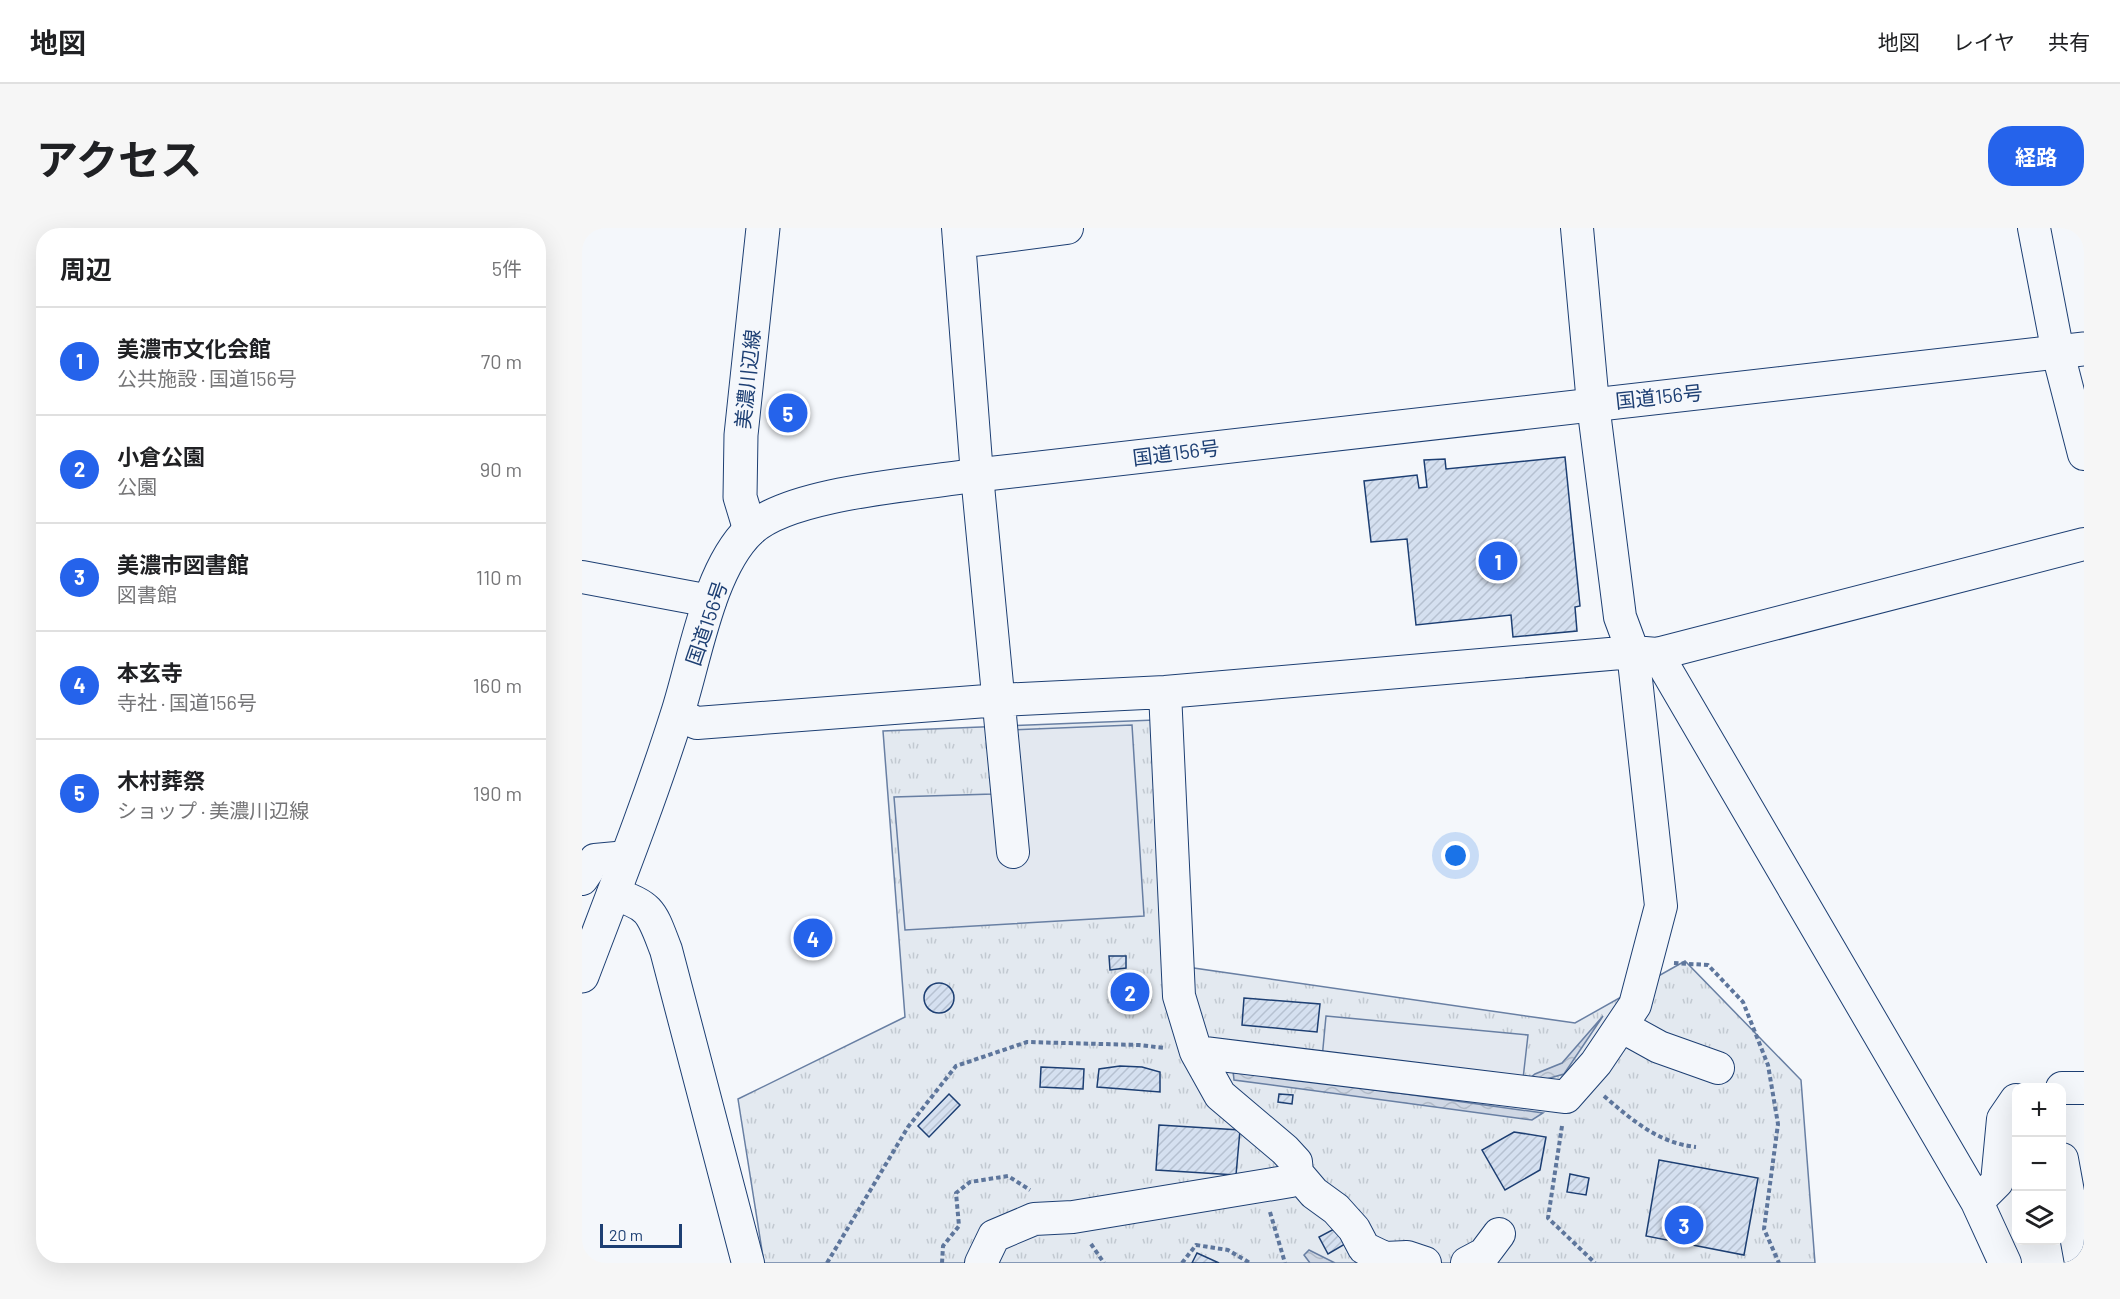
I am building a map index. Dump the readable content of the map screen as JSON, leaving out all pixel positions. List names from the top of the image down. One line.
{"streets":{"main road":["美濃川辺線","国道156号"]},"crossings":[["美濃川辺線","国道156号"]],"scale_bar":"20 m","page":{"header":"地図","nav":["地図","レイヤ","共有"],"title":"アクセス","buttons":"経路","heading":["周辺","5件"],"list":[{"mark":"1","name":"美濃市文化会館","note":"公共施設 · 国道156号","value":"70 m"},{"mark":"2","name":"小倉公園","note":"公園","value":"90 m"},{"mark":"3","name":"美濃市図書館","note":"図書館","value":"110 m"},{"mark":"4","name":"本玄寺","note":"寺社 · 国道156号","value":"160 m"},{"mark":"5","name":"木村葬祭","note":"ショップ · 美濃川辺線","value":"190 m"}],"pins":["5","1","4","2","3"],"map_buttons":["+","−"],"scale":"20 m"}}
